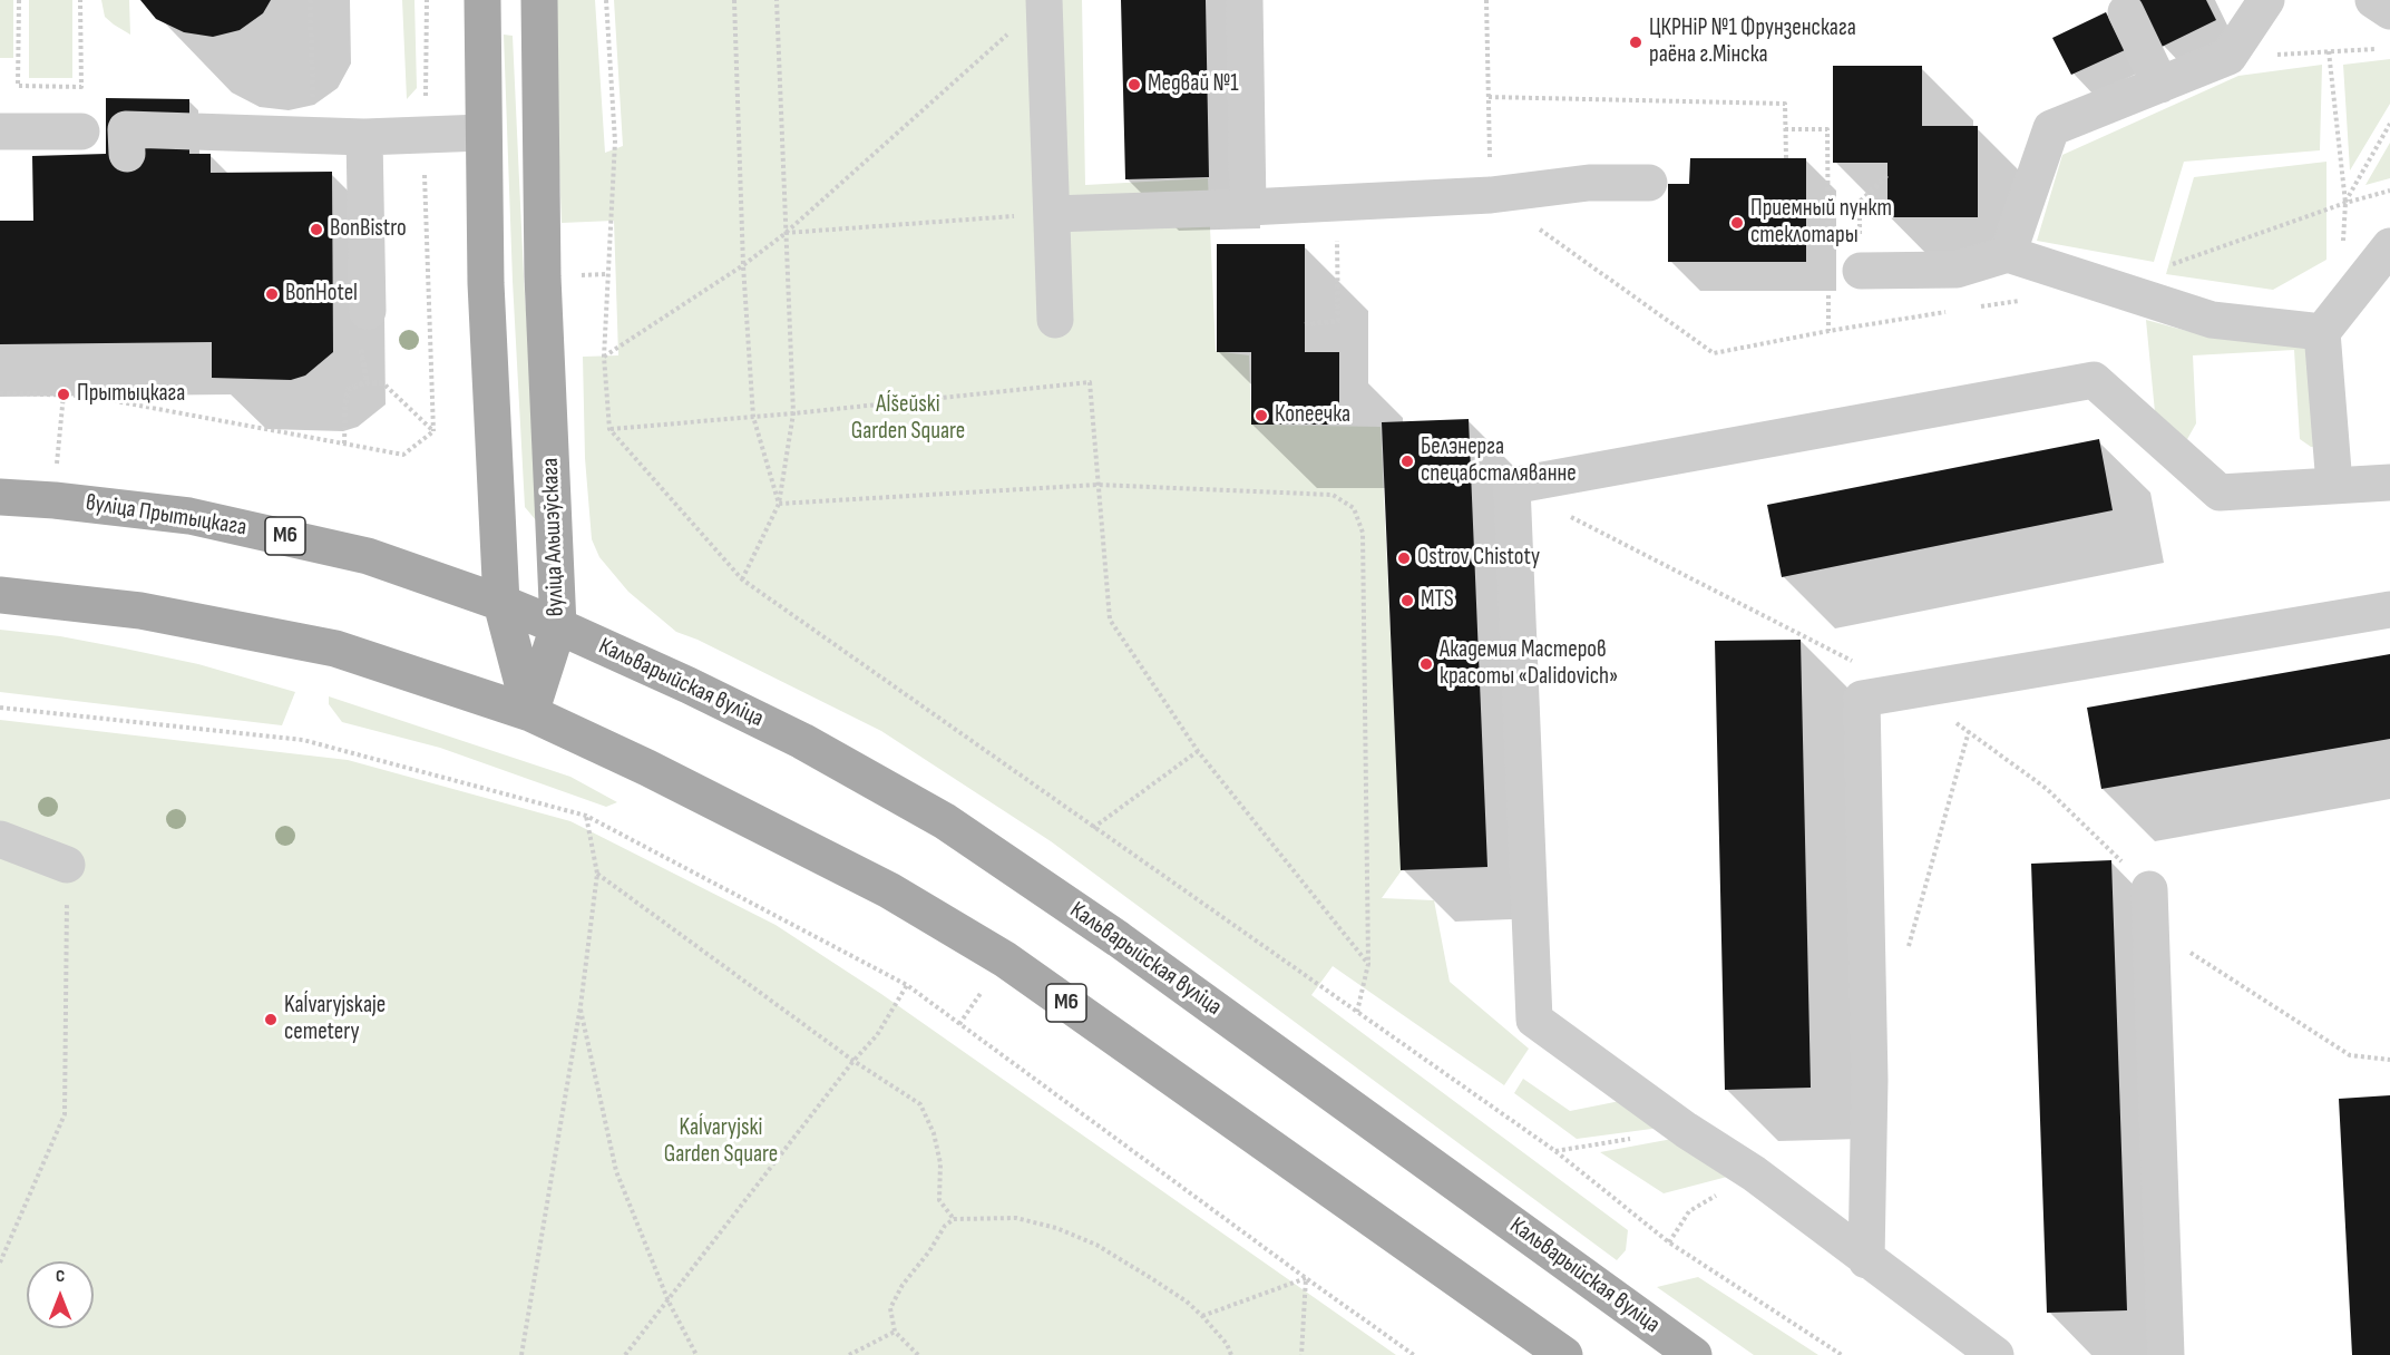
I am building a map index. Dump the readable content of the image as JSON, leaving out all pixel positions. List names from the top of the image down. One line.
{"streets":{"main road":["вуліца Прытыцкага","М6","вуліца Альшэўскага","Кальварыйская вуліца"]},"crossings":[["вуліца Прытыцкага","вуліца Альшэўскага"],["вуліца Прытыцкага","Кальварыйская вуліца"],["М6","вуліца Альшэўскага"],["вуліца Альшэўскага","Кальварыйская вуліца"]],"parks":["Aĺšeŭski Garden Square","Kaĺvaryjski Garden Square"],"places":["ЦКРНіР №1 Фрунзенскага раёна г.Мінска","Медвай №1","Приемный пункт стеклотары","BonBistro","BonHotel","Прытыцкага","Копеечка","Белэнерга спецабсталяванне","Ostrov Chistoty","MTS","Академия Мастеров красоты «Dalidovich»","Kaĺvaryjskaje cemetery"],"north":"top"}
